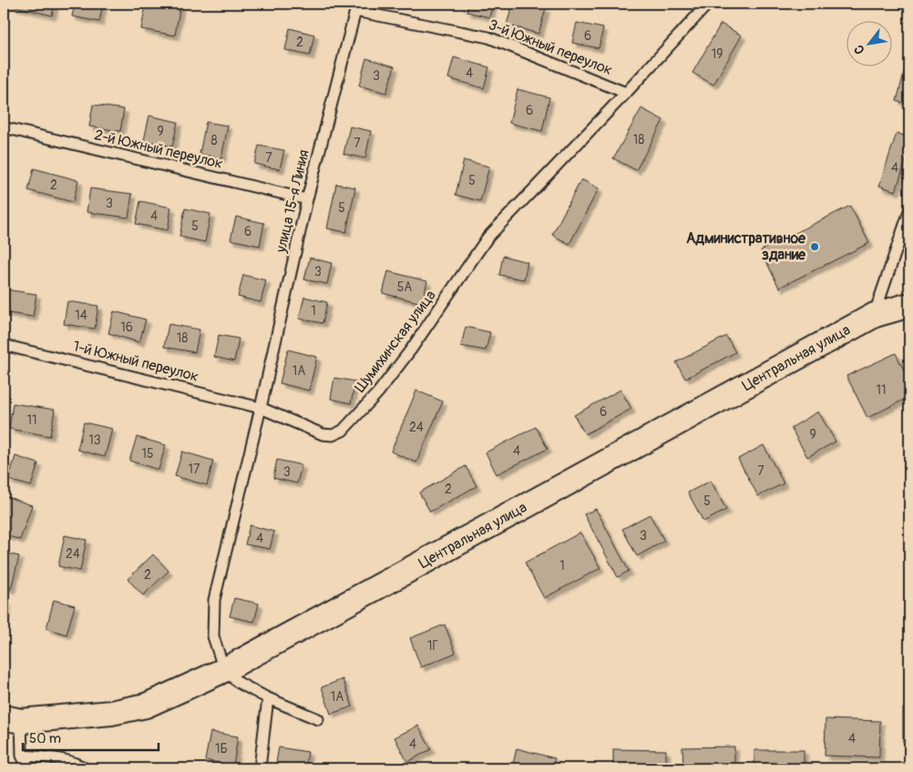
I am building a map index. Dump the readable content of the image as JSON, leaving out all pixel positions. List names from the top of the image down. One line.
{"streets":{"street":["Центральная улица"],"lane":["3-й Южный переулок","2-й Южный переулок","улица 15-я Линия","Шумихинская улица","1-й Южный переулок"]},"crossings":[["3-й Южный переулок","улица 15-я Линия"],["3-й Южный переулок","Шумихинская улица"],["2-й Южный переулок","улица 15-я Линия"],["улица 15-я Линия","Шумихинская улица"],["улица 15-я Линия","1-й Южный переулок"],["Шумихинская улица","1-й Южный переулок"]],"places":["Административное здание"],"house_numbers":["6","2","19","4","3","6","9","18","8","7","7","4","5","2","3","5","4","5","6","3","5А","1","14","16","18","1А","11","6","11","24","9","13","4","15","17","7","3","2","5","3","4","24","1","2","1Г","1А","4","4","1Б"],"scale_bar":"50 m","north":"bottom left"}
